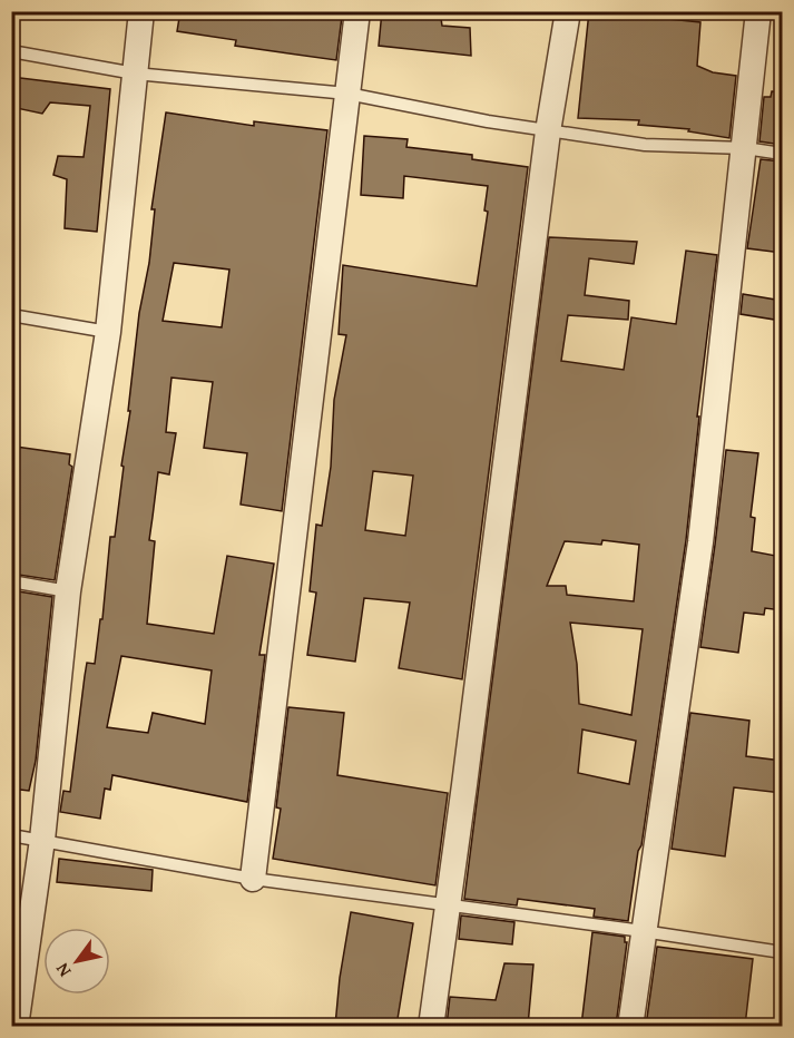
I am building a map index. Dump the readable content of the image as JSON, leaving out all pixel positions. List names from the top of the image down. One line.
{"north":"bottom left"}
